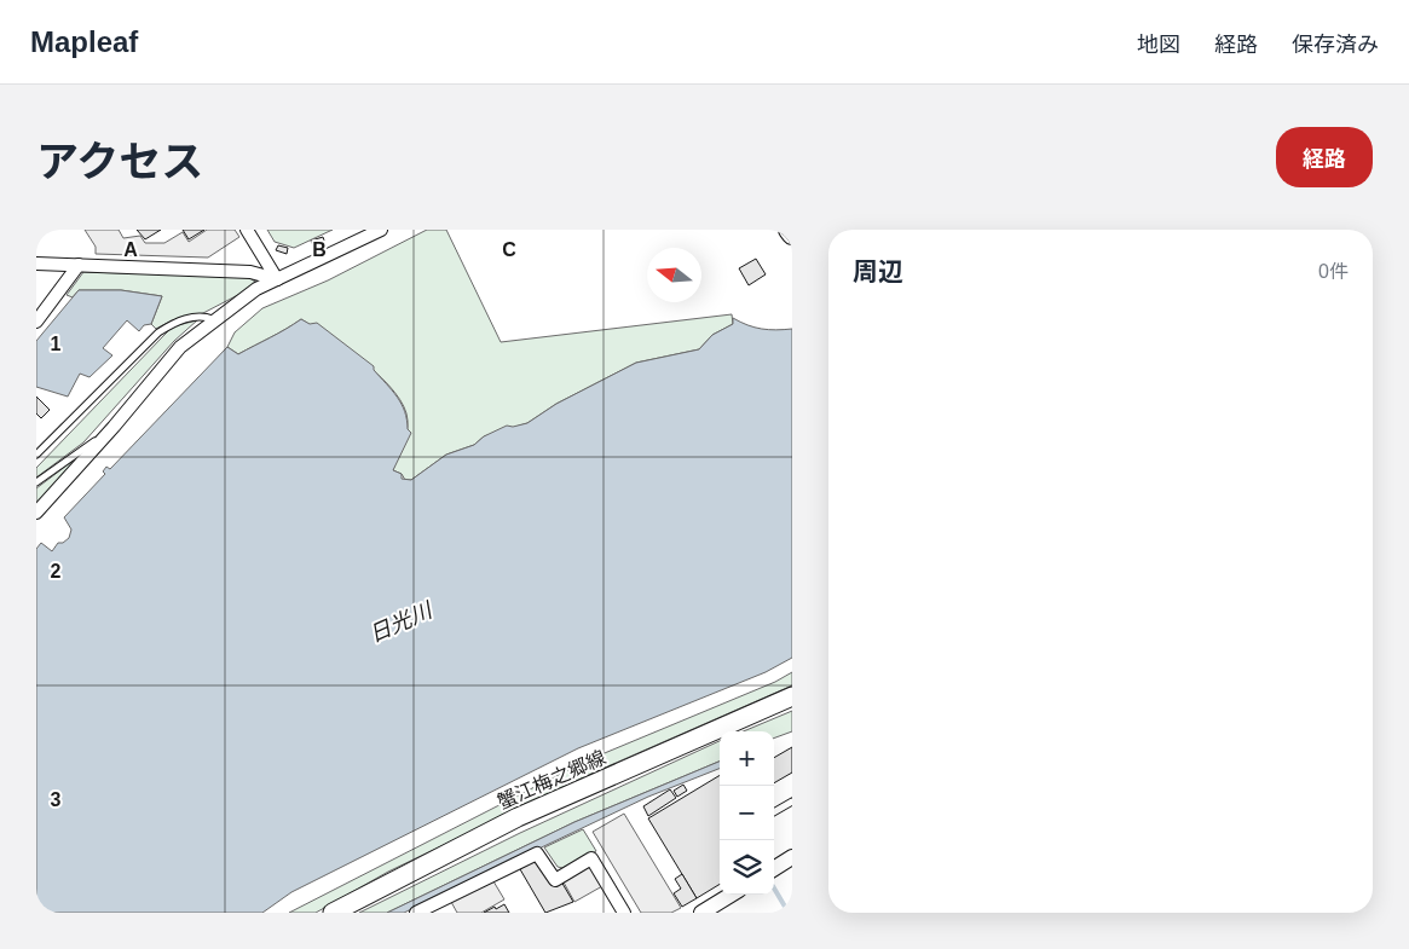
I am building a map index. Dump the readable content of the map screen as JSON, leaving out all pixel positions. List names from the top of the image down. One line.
{"streets":{"main road":["蟹江梅之郷線"]},"water":["日光川"],"north":"left","page":{"header":"Mapleaf","nav":["地図","経路","保存済み"],"title":"アクセス","buttons":"経路","heading":["周辺","0件"],"map_buttons":["+","−"]},"grid":{"columns":["A","B","C"],"rows":["1","2","3"]}}
